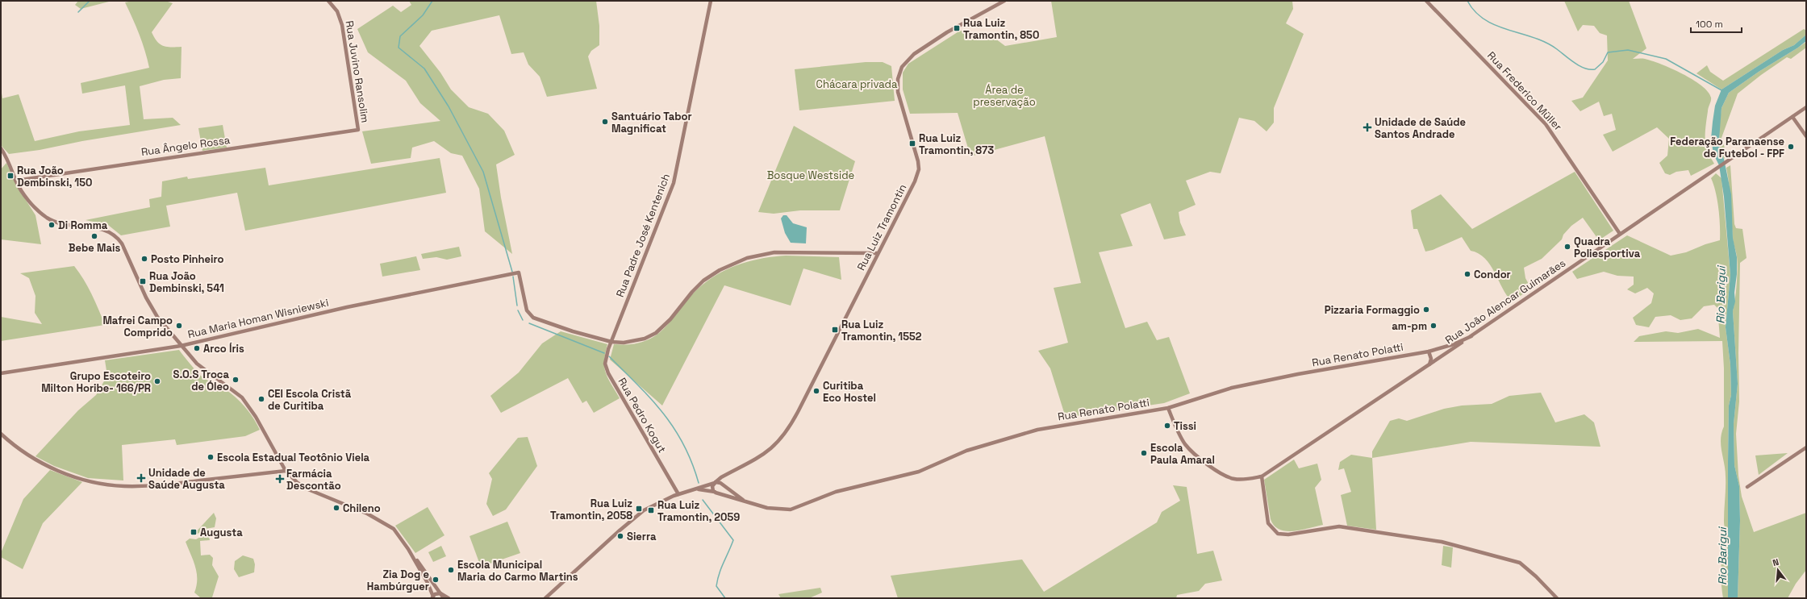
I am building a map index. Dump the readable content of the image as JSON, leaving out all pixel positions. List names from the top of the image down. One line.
{"streets":{"main road":["Rua Juvino Ransolim","Rua Frederico Müller","Rua Ângelo Rossa","Rua Luiz Tramontin","Rua Padre José Kentenich","Rua João Alencar Guimarães","Rua Maria Homan Wisniewski","Rua Renato Polatti","Rua Pedro Kogut"]},"crossings":[["Rua Juvino Ransolim","Rua Ângelo Rossa"],["Rua Frederico Müller","Rua João Alencar Guimarães"],["Rua Luiz Tramontin","Rua Renato Polatti"],["Rua Luiz Tramontin","Rua Pedro Kogut"],["Rua Padre José Kentenich","Rua Maria Homan Wisniewski"],["Rua Padre José Kentenich","Rua Pedro Kogut"],["Rua João Alencar Guimarães","Rua Renato Polatti"],["Rua Maria Homan Wisniewski","Rua Pedro Kogut"]],"water":["Rio Barigui"],"parks":["Chácara privada","Área de preservação","Bosque Westside"],"places":{"transit":["Rua Luiz Tramontin, 850","Rua Luiz Tramontin, 873","Rua João Dembinski, 150","Rua João Dembinski, 541","Rua Luiz Tramontin, 1552","Rua Luiz Tramontin, 2058","Rua Luiz Tramontin, 2059","Augusta"],"other":["Santuário Tabor Magnificat","Federação Paranaense de Futebol - FPF","Di Romma","Bebe Mais","Quadra Poliesportiva","Posto Pinheiro","Condor","Pizzaria Formaggio","Mafrei Campo Comprido","am-pm","Arco Íris","S.O.S Troca de Óleo","Grupo Escoteiro Milton Horibe- 166/PR","Curitiba Eco Hostel","CEI Escola Cristã de Curitiba","Tissi","Escola Paula Amaral","Escola Estadual Teotônio Viela","Chileno","Sierra","Escola Municipal Maria do Carmo Martins","Zia Dog e Hambúrguer"],"health":["Unidade de Saúde Santos Andrade","Unidade de Saúde Augusta","Farmácia Descontão"]},"scale_bar":"100 m","north":"top"}
